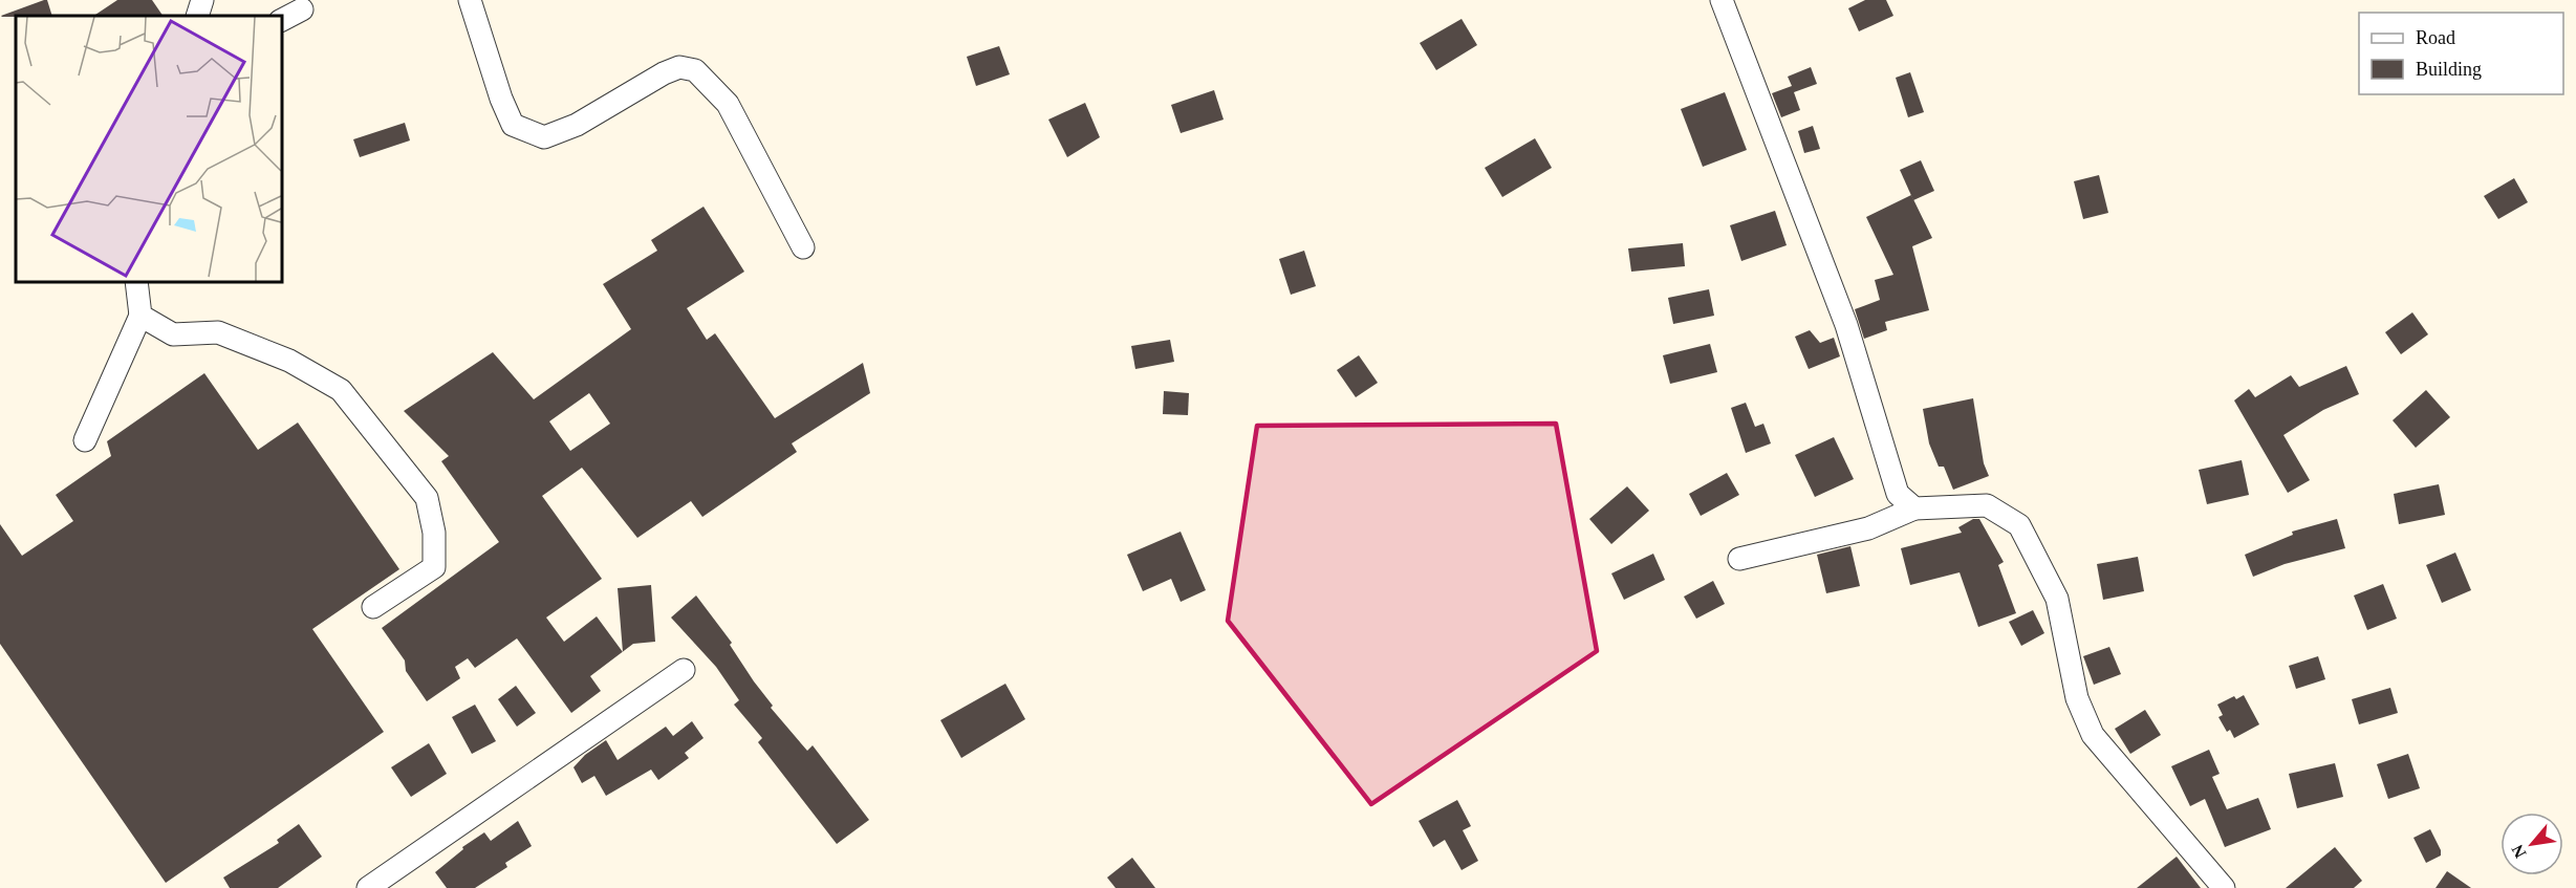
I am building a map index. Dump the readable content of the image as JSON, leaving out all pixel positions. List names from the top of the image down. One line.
{"legend":["Road","Building"],"north":"bottom left"}
